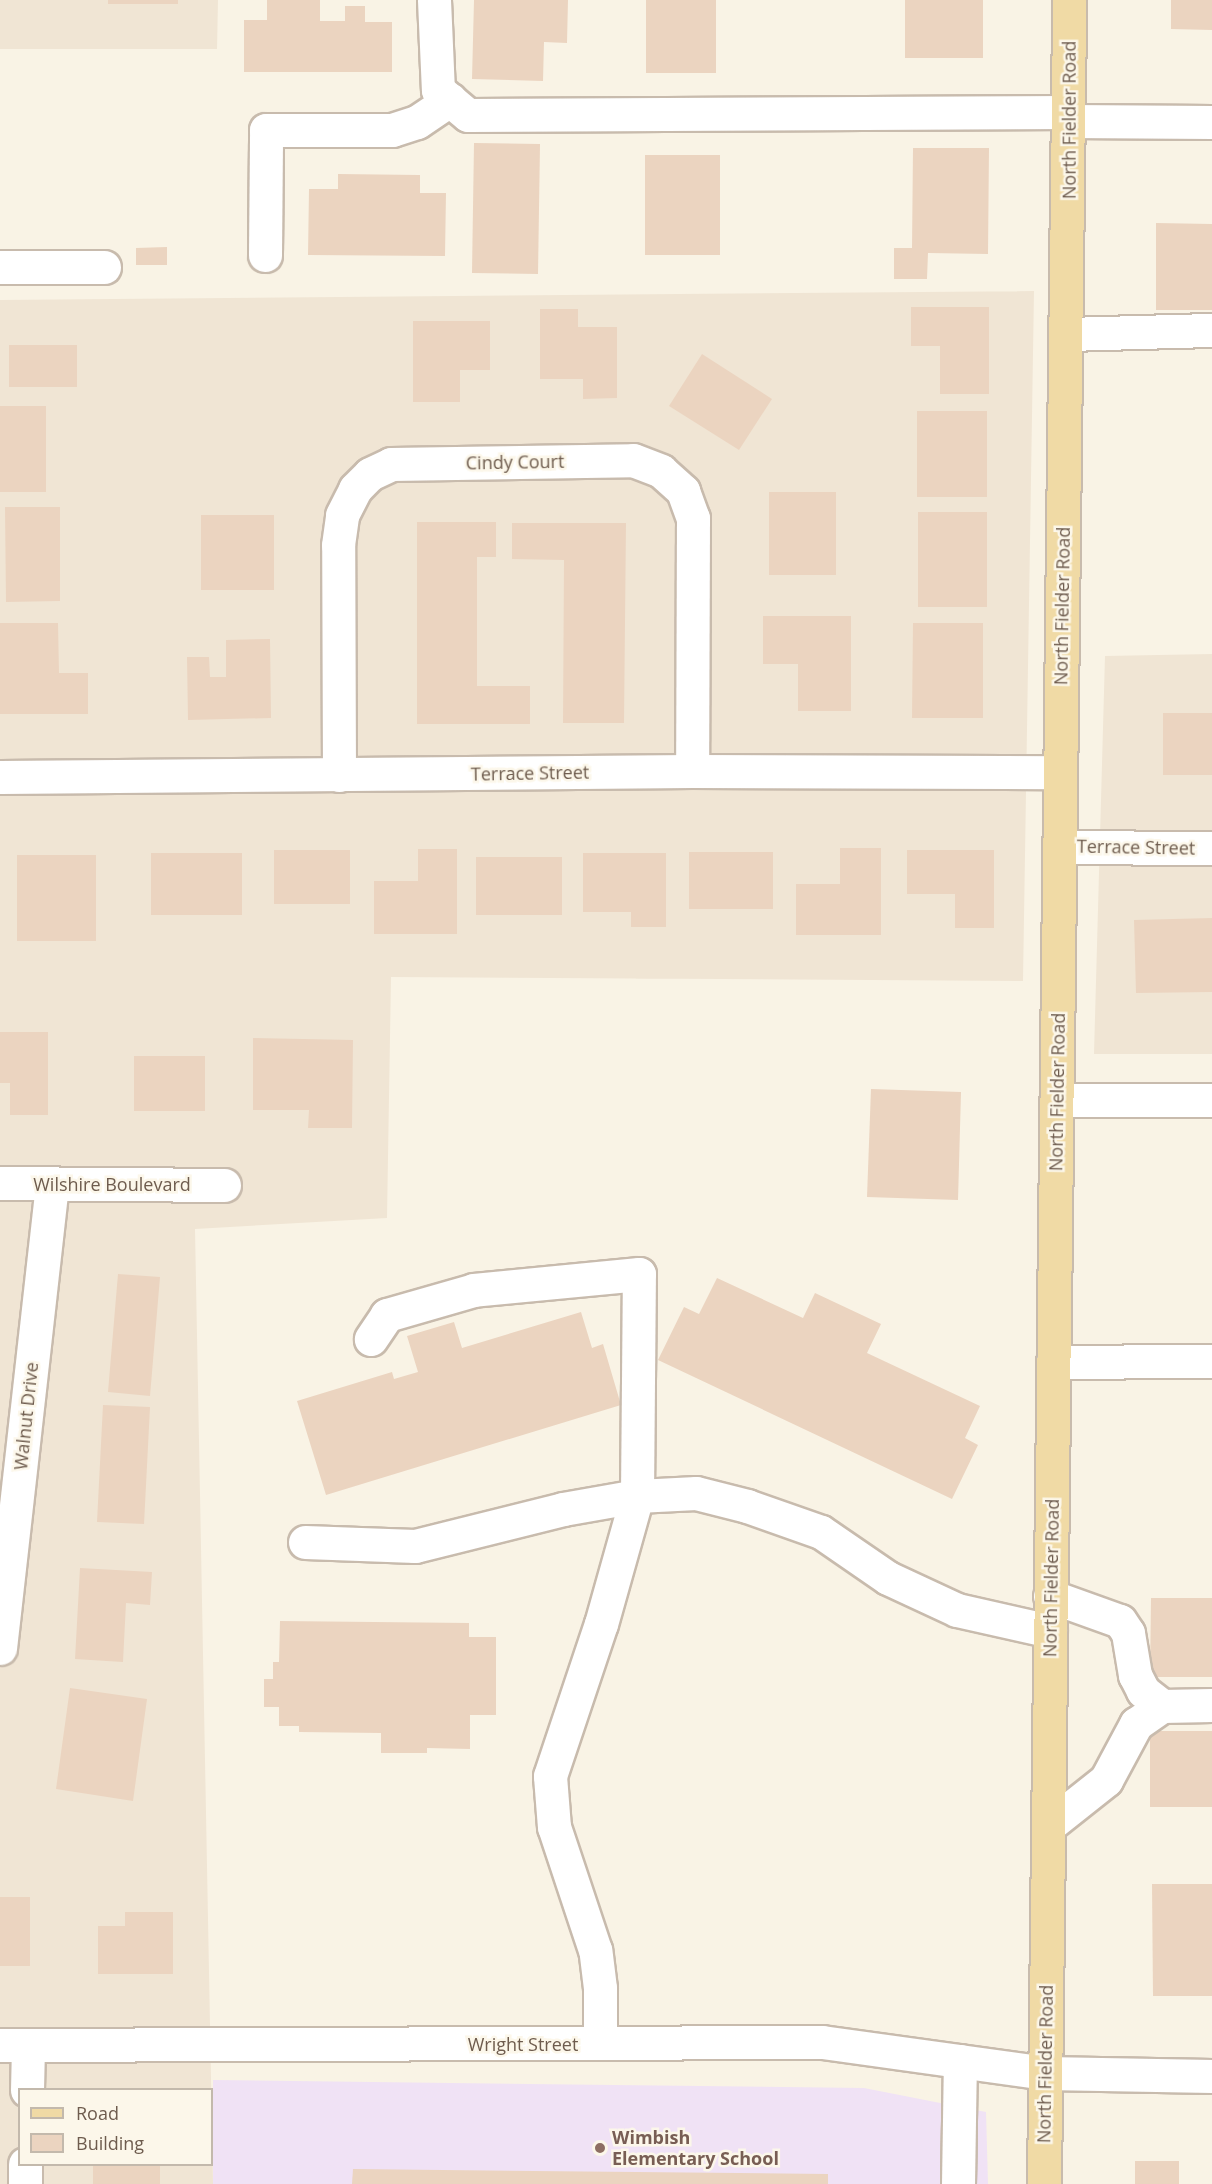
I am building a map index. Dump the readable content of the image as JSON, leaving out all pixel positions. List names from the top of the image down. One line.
{"streets":{"main road":["North Fielder Road"],"street":["Cindy Court","Terrace Street","Wilshire Boulevard","Walnut Drive","Wright Street"]},"crossings":[["North Fielder Road","Terrace Street"],["North Fielder Road","Wright Street"],["Cindy Court","Terrace Street"],["Wilshire Boulevard","Walnut Drive"]],"places":["Wimbish Elementary School"],"legend":["Road","Building"]}
